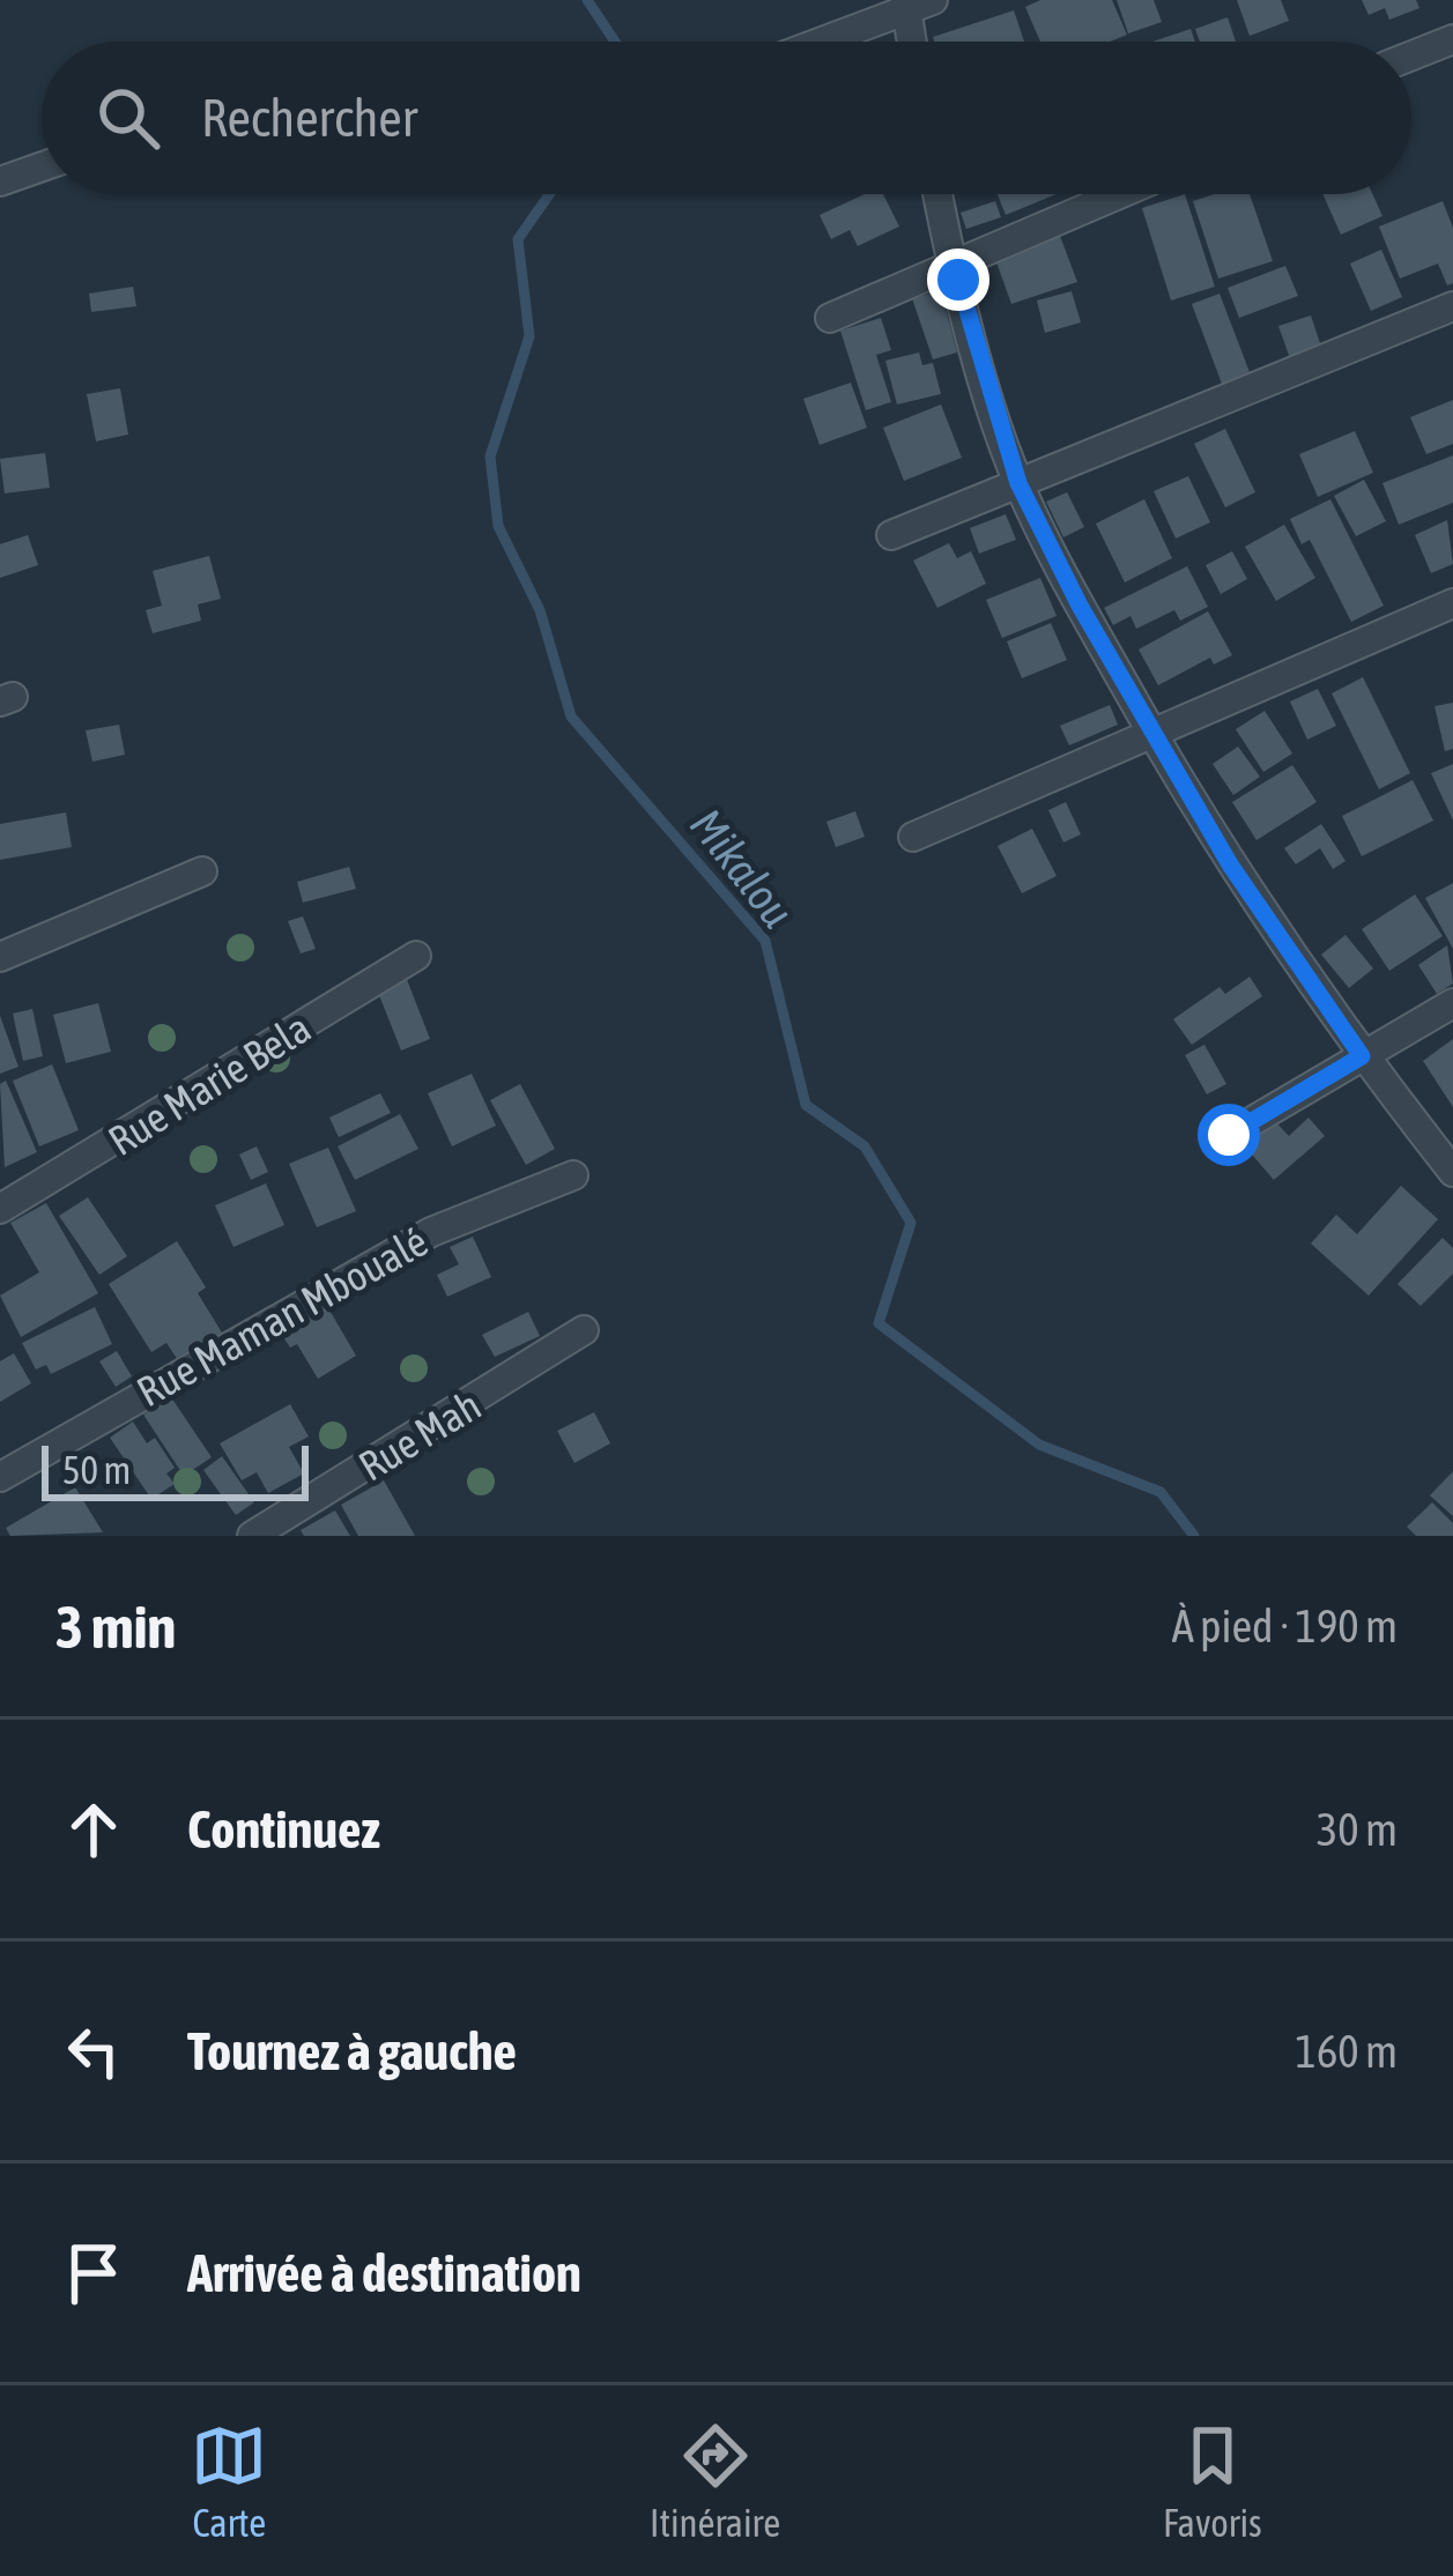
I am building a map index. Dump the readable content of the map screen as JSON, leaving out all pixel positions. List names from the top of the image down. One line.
{"streets":{"street":["Rue Marie Bela","Rue Maman Mboualé","Rue Mah"]},"water":["Mikalou"],"scale_bar":"50 m","page":{"search":"Rechercher","scale":"50 m","heading":["3 min","À pied · 190 m"],"list":[["Continuez","30 m"],["Tournez à gauche","160 m"],"Arrivée à destination"],"nav":["Carte","Itinéraire","Favoris"]}}
